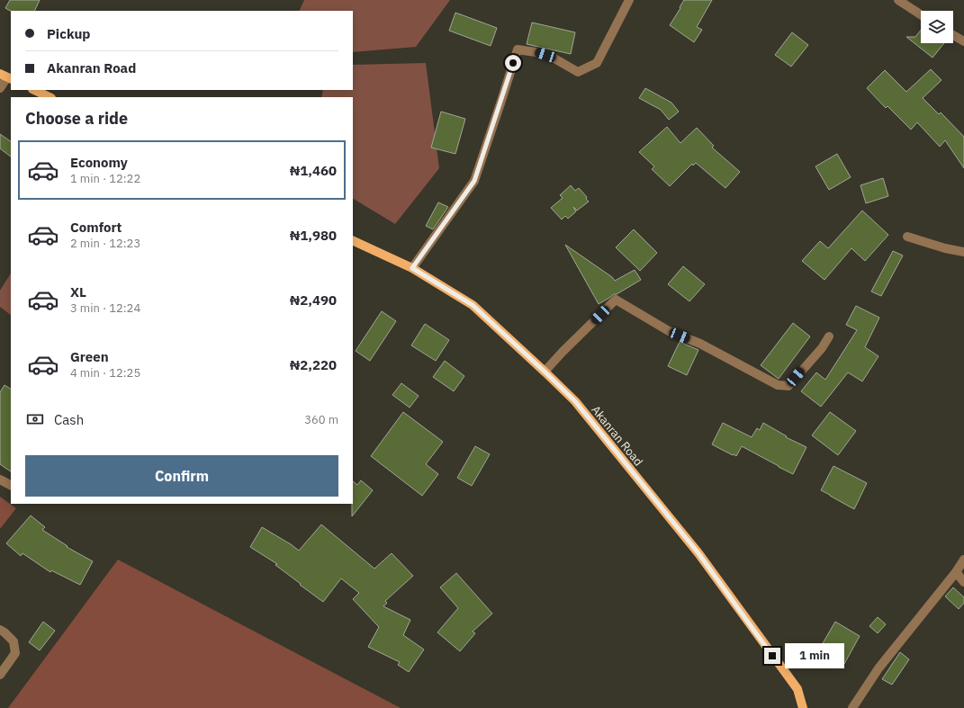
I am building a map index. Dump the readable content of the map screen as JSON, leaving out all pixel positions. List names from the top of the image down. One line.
{"streets":{"main road":["Akanran Road"]},"page":{"banner":["Pickup","Akanran Road"],"heading":"Choose a ride","list":[{"name":"Economy","note":"1 min · 12:22","value":"₦1,460"},{"name":"Comfort","note":"2 min · 12:23","value":"₦1,980"},{"name":"XL","note":"3 min · 12:24","value":"₦2,490"},{"name":"Green","note":"4 min · 12:25","value":"₦2,220"}],"pay":["Cash","360 m"],"buttons":"Confirm","bubble":"1 min"}}
